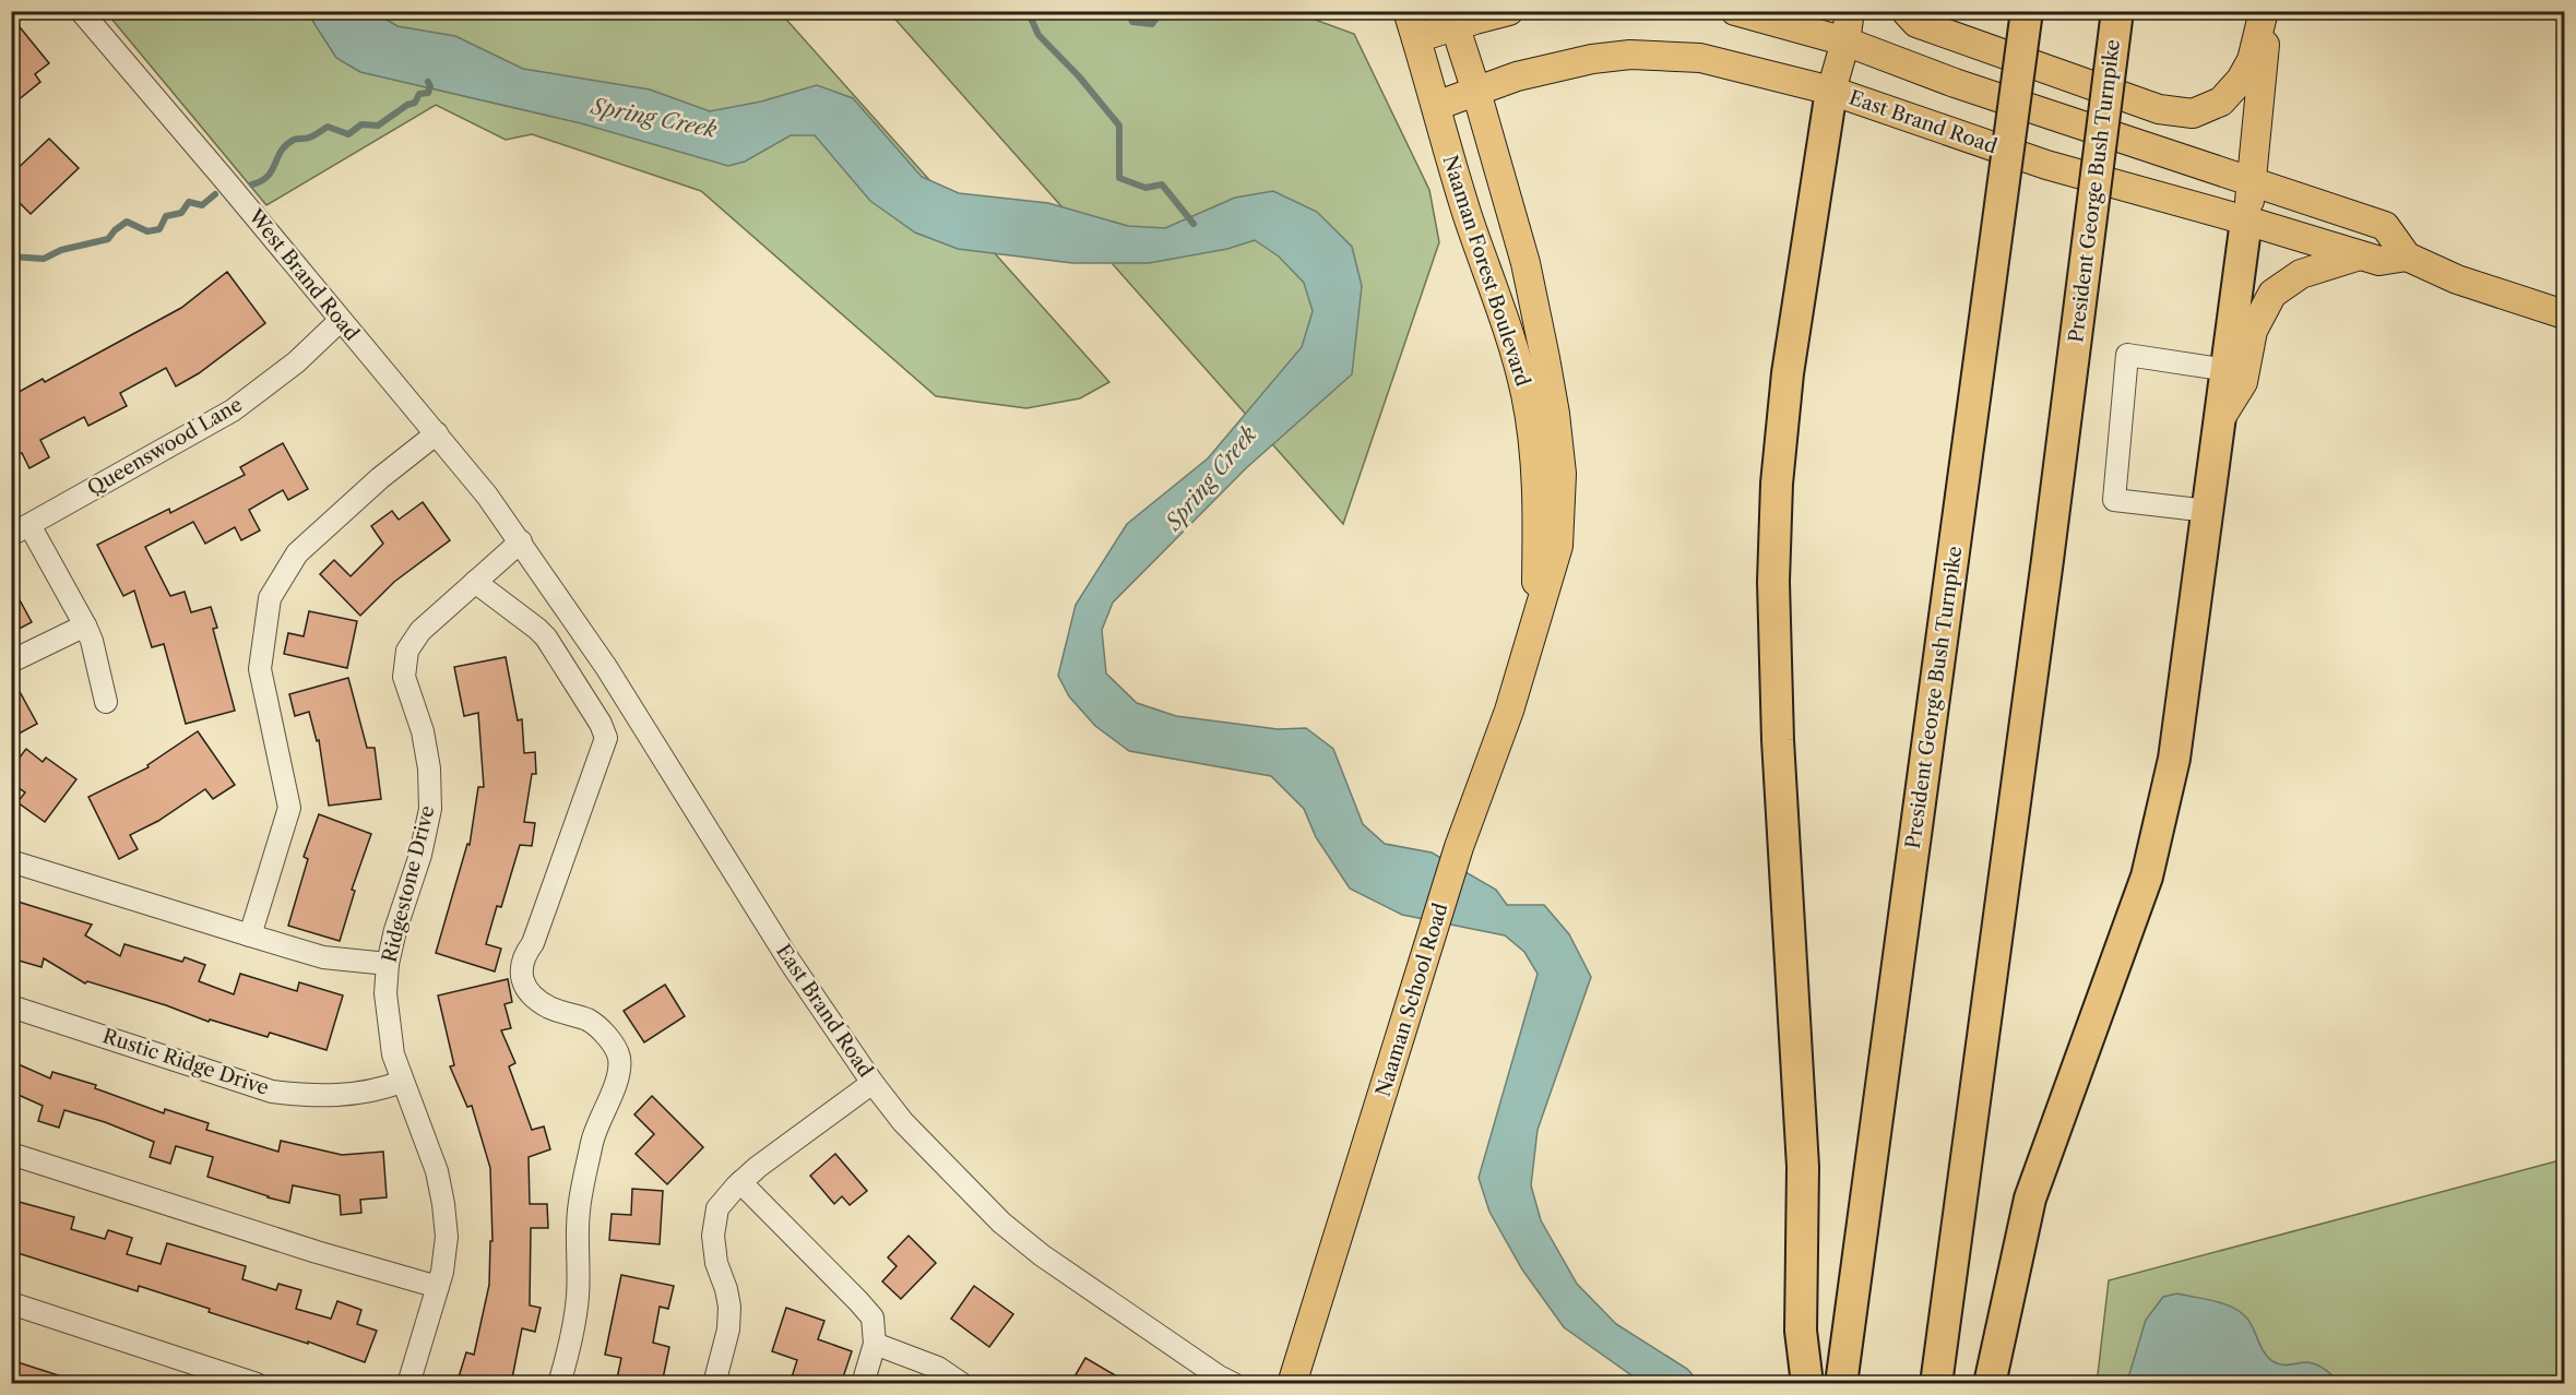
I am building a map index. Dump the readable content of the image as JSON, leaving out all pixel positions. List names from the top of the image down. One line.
{"streets":{"highway":["President George Bush Turnpike"],"main road":["East Brand Road","Naaman Forest Boulevard","Naaman School Road"],"street":["West Brand Road","Queenswood Lane","Ridgestone Drive","Rustic Ridge Drive"]},"crossings":[["East Brand Road","Naaman Forest Boulevard"],["East Brand Road","West Brand Road"],["East Brand Road","Ridgestone Drive"],["Naaman Forest Boulevard","Naaman School Road"],["West Brand Road","Queenswood Lane"],["West Brand Road","Ridgestone Drive"],["Ridgestone Drive","Rustic Ridge Drive"]],"water":["Spring Creek"]}
